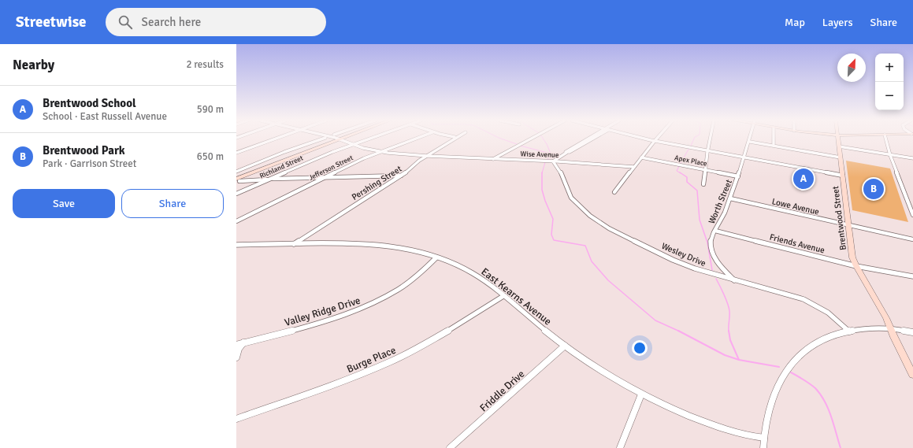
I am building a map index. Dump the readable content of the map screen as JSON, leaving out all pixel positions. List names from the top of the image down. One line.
{"streets":{"main road":["Brentwood Street"],"street":["Wise Avenue","Apex Place","Richland Street","Jefferson Street","Pershing Street","Worth Street","Lowe Avenue","Friends Avenue","Wesley Drive","East Kearns Avenue","Valley Ridge Drive","Burge Place","Friddle Drive"]},"crossings":[["Wise Avenue","Richland Street"],["Wise Avenue","Jefferson Street"],["Wise Avenue","Pershing Street"],["Wise Avenue","Wesley Drive"],["Apex Place","Worth Street"],["Pershing Street","East Kearns Avenue"],["Worth Street","Lowe Avenue"],["Worth Street","Friends Avenue"],["Worth Street","Wesley Drive"],["Lowe Avenue","Brentwood Street"],["Brentwood Street","Friends Avenue"],["East Kearns Avenue","Valley Ridge Drive"],["East Kearns Avenue","Burge Place"],["East Kearns Avenue","Friddle Drive"]],"north":"top right","page":{"header":"Streetwise","search":"Search here","nav":["Map","Layers","Share"],"heading":["Nearby","2 results"],"map_buttons":["+","−"],"list":[{"mark":"A","name":"Brentwood School","note":"School · East Russell Avenue","value":"590 m"},{"mark":"B","name":"Brentwood Park","note":"Park · Garrison Street","value":"650 m"}],"pins":["A","B"],"buttons":["Save","Share"]}}
